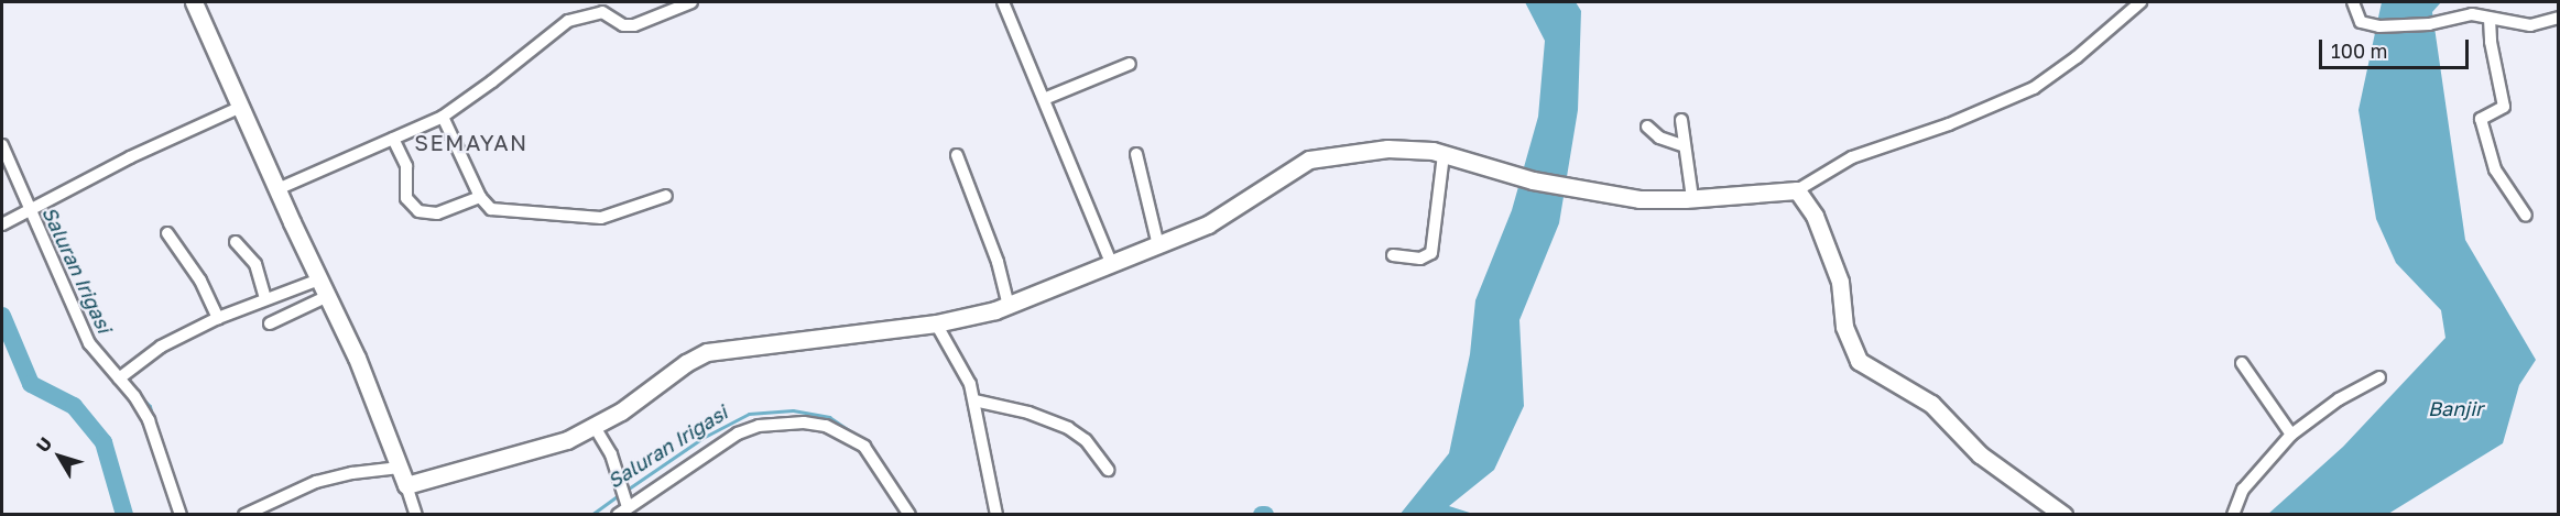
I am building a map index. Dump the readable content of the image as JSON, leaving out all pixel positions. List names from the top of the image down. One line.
{"districts":["SEMAYAN"],"water":["Saluran Irigasi","Banjir"],"scale_bar":"100 m","north":"top left"}
